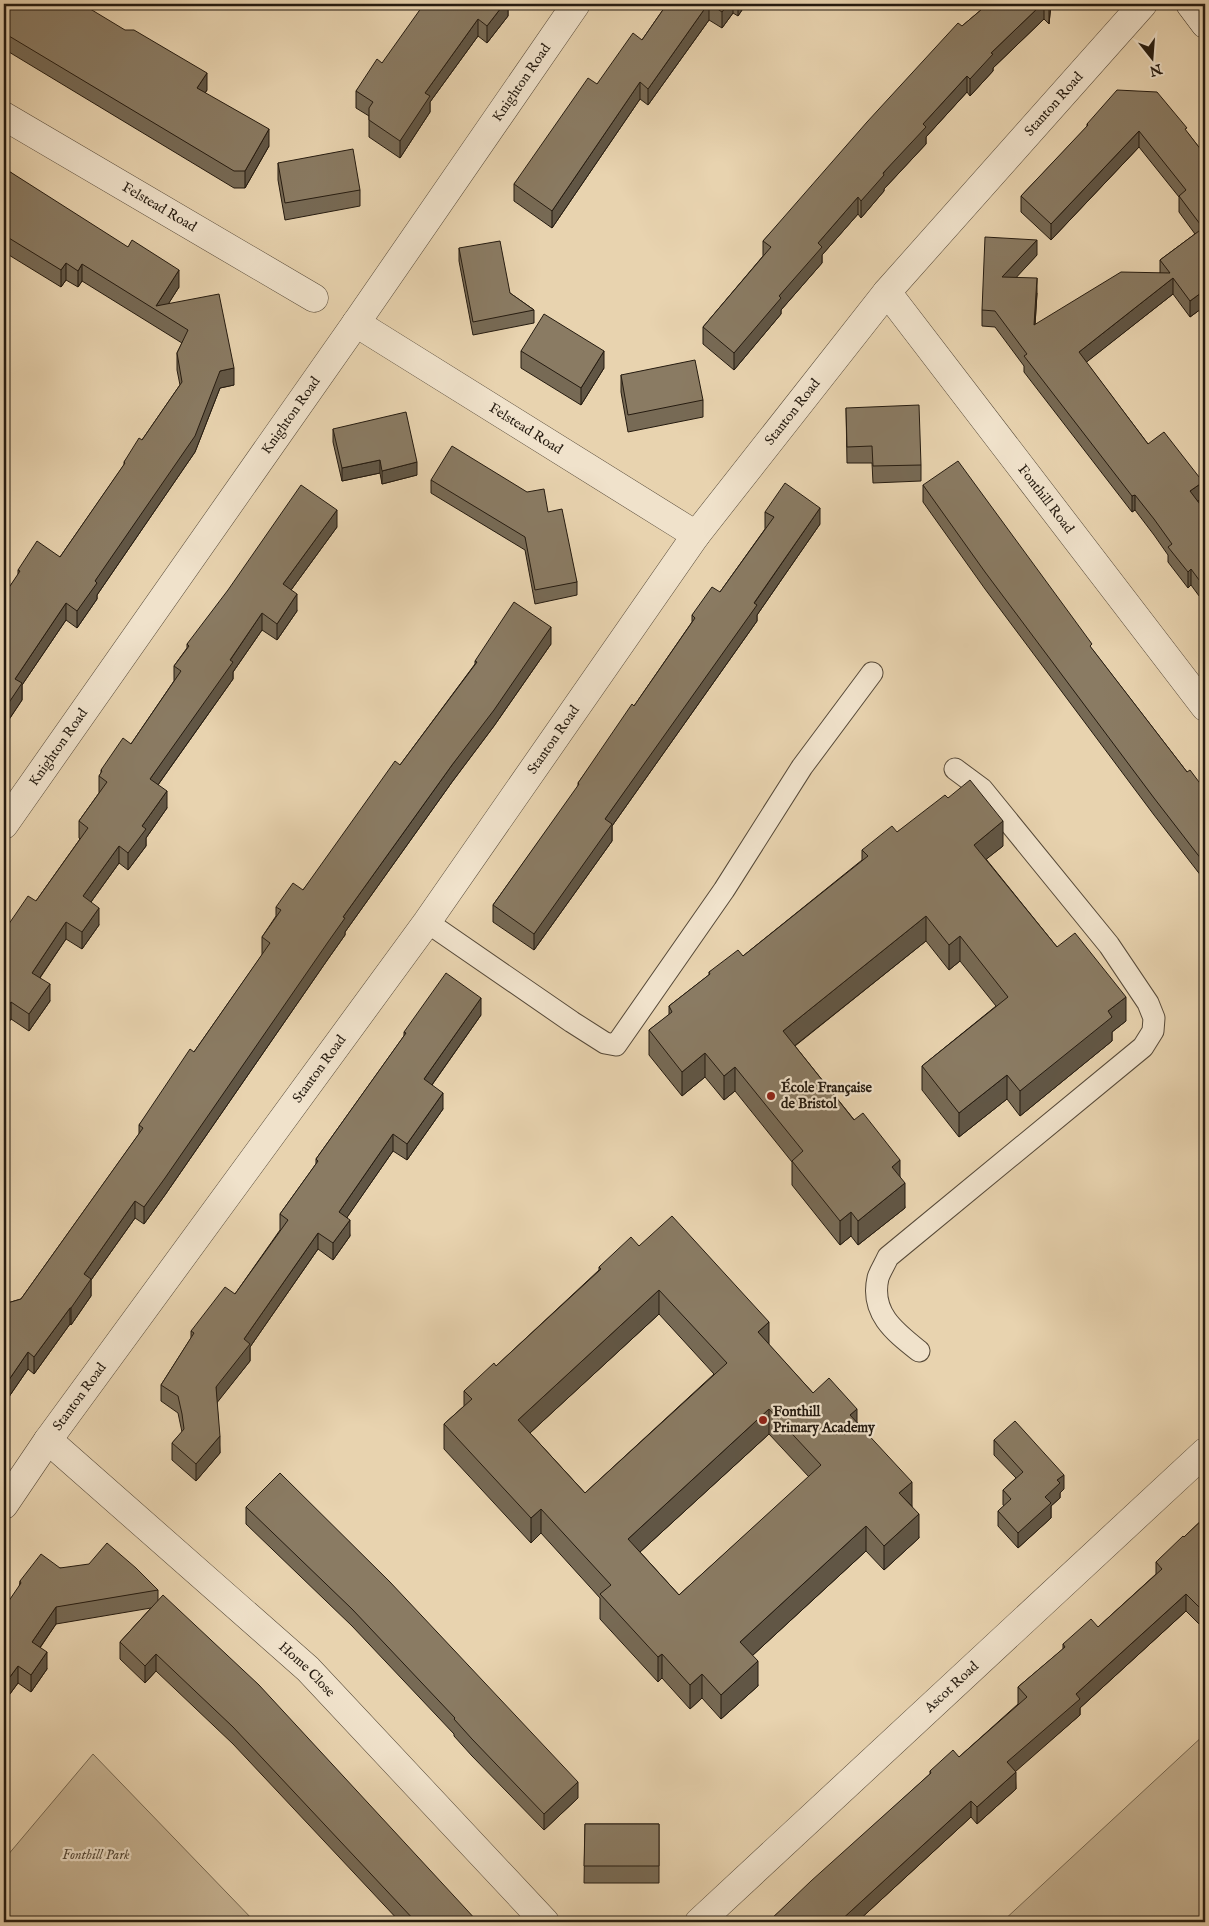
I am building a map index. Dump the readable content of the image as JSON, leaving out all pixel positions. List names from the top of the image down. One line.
{"streets":{"street":["Knighton Road","Stanton Road","Felstead Road","Fonthill Road","Home Close","Ascot Road"]},"crossings":[["Knighton Road","Felstead Road"],["Stanton Road","Felstead Road"],["Stanton Road","Fonthill Road"],["Stanton Road","Home Close"]],"parks":["Fonthill Park"],"places":["École Française de Bristol","Fonthill Primary Academy"],"north":"bottom"}
